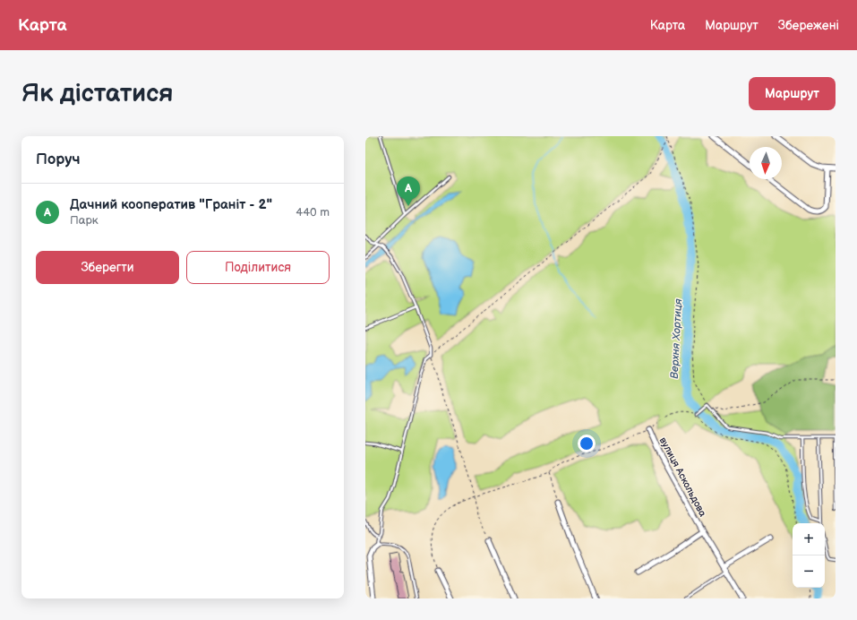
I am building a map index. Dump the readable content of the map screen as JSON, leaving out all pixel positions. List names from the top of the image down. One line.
{"streets":{"street":["вулиця Аскольдова"]},"water":["Верхня Хортиця"],"north":"bottom","page":{"header":"Карта","nav":["Карта","Маршрут","Збережені"],"buttons":["Маршрут",["Зберегти","Поділитися"]],"title":"Як дістатися","heading":"Поруч","pins":"A","list":[{"mark":"A","name":"Дачний кооператив \"Граніт - 2\"","note":"Парк","value":"440 m"}],"map_buttons":["+","−"]}}
